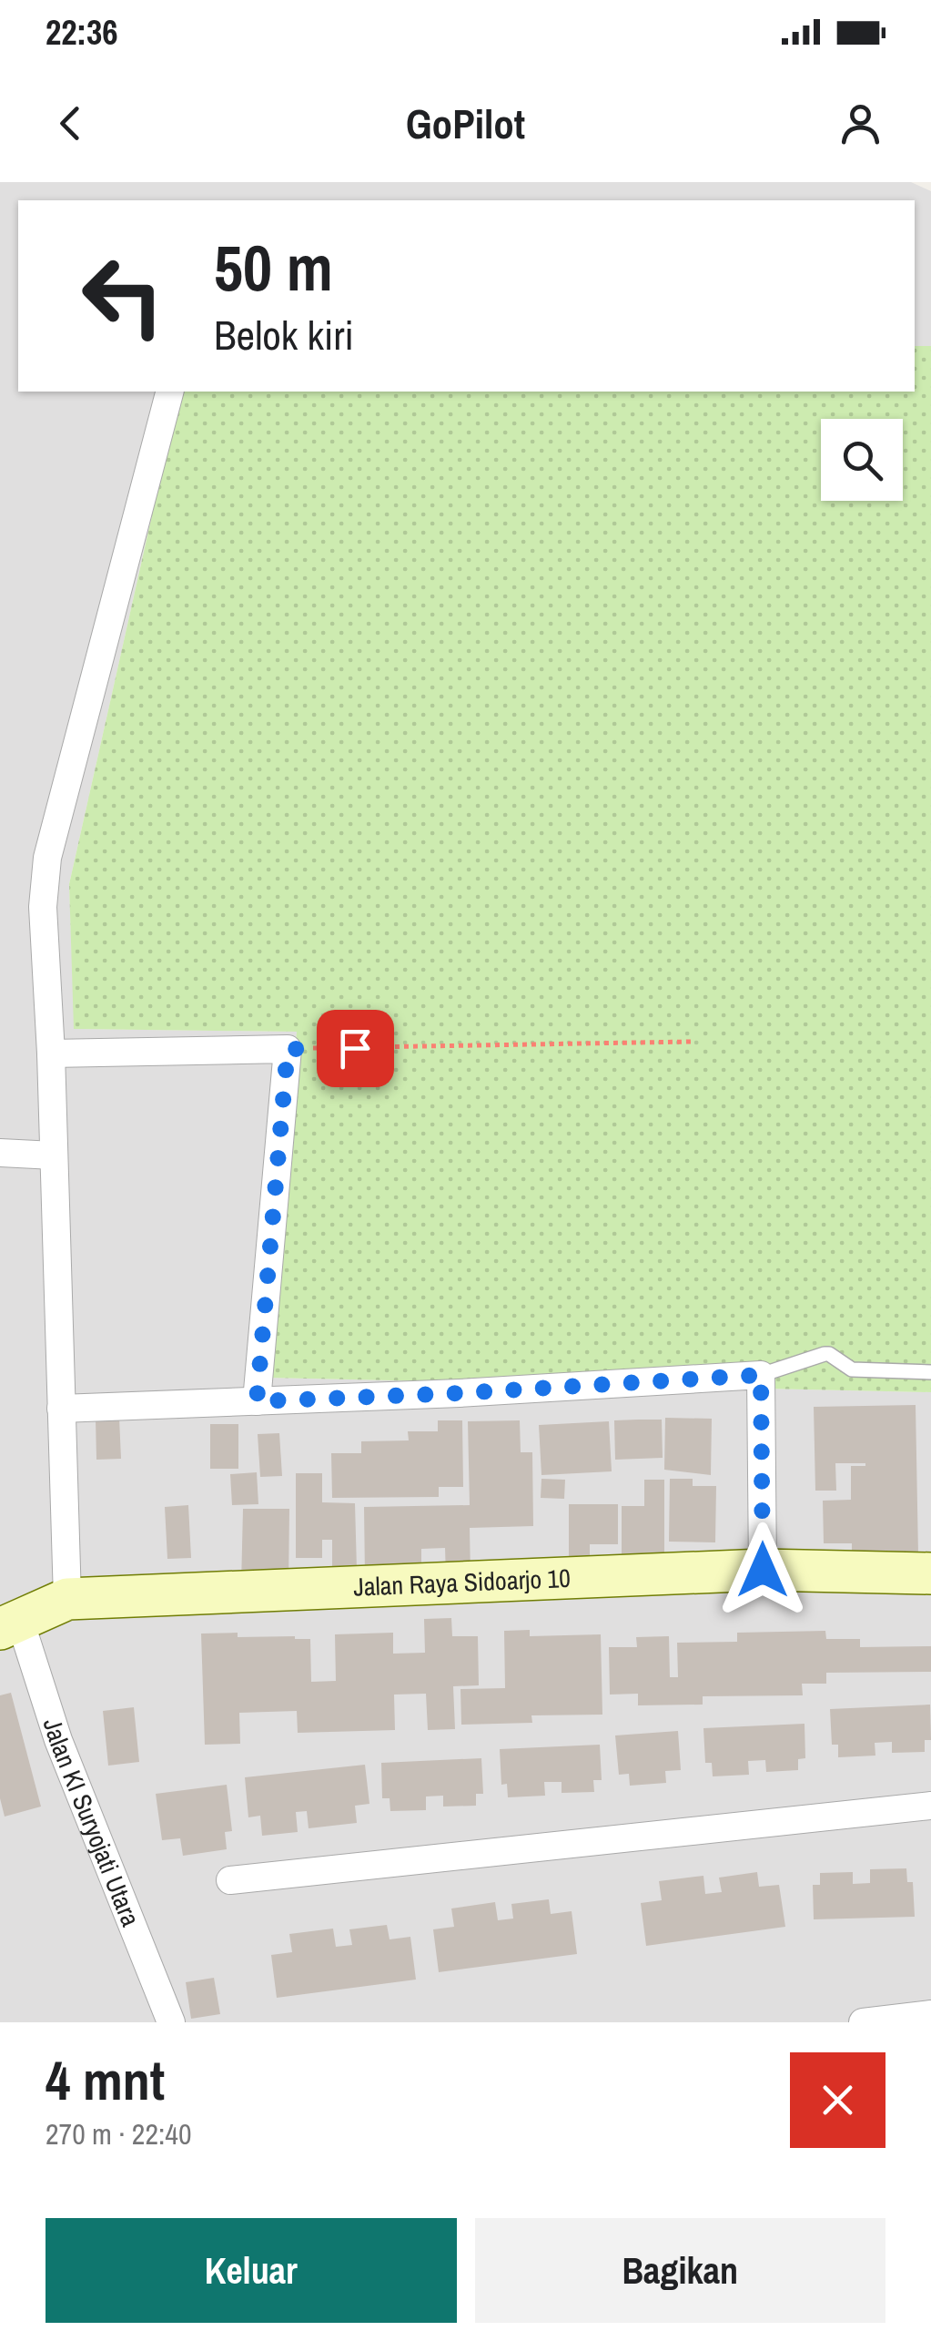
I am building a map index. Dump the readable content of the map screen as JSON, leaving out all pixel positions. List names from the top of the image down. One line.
{"streets":{"street":["Jalan Raya Sidoarjo 10","Jalan KI Suryojati Utara"]},"crossings":[["Jalan Raya Sidoarjo 10","Jalan KI Suryojati Utara"]],"page":{"status":"22:36","header":"GoPilot","turn":["50 m","Belok kiri"],"heading":["4 mnt","270 m · 22:40"],"buttons":["Keluar","Bagikan"]}}
